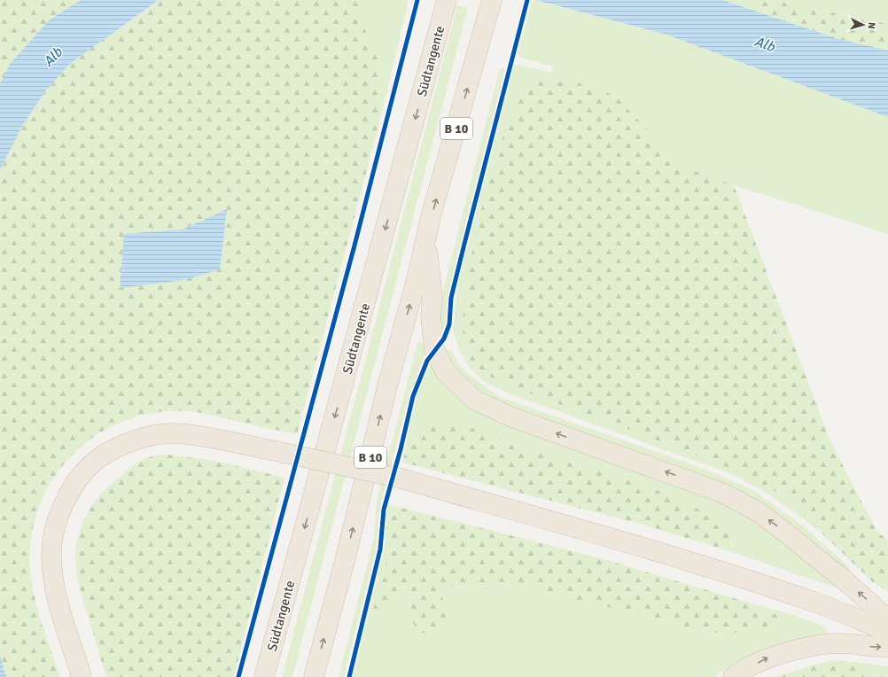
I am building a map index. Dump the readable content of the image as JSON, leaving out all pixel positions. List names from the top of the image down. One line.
{"streets":{"highway":["Südtangente","B 10"]},"water":["Alb"],"north":"right"}
